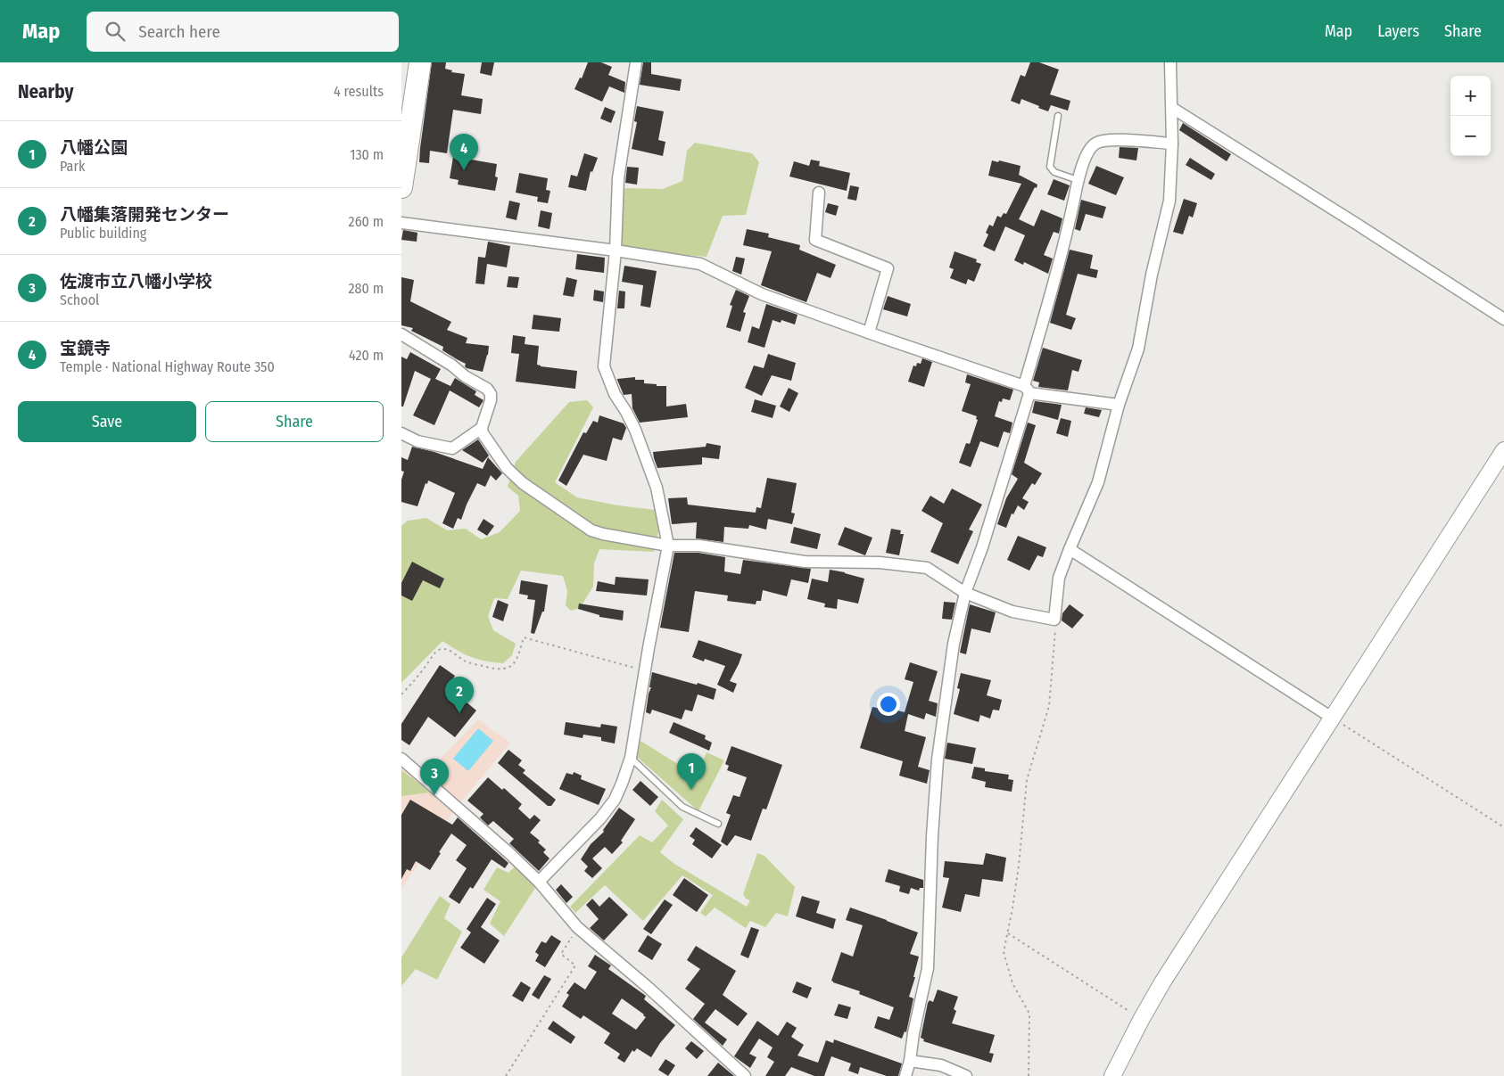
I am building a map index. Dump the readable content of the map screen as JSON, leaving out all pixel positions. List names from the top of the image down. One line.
{"page":{"header":"Map","search":"Search here","nav":["Map","Layers","Share"],"heading":["Nearby","4 results"],"map_buttons":["+","−"],"list":[{"mark":"1","name":"八幡公園","note":"Park","value":"130 m"},{"mark":"2","name":"八幡集落開発センター","note":"Public building","value":"260 m"},{"mark":"3","name":"佐渡市立八幡小学校","note":"School","value":"280 m"},{"mark":"4","name":"宝鏡寺","note":"Temple · National Highway Route 350","value":"420 m"}],"pins":["4","2","1","3"],"buttons":["Save","Share"]}}
